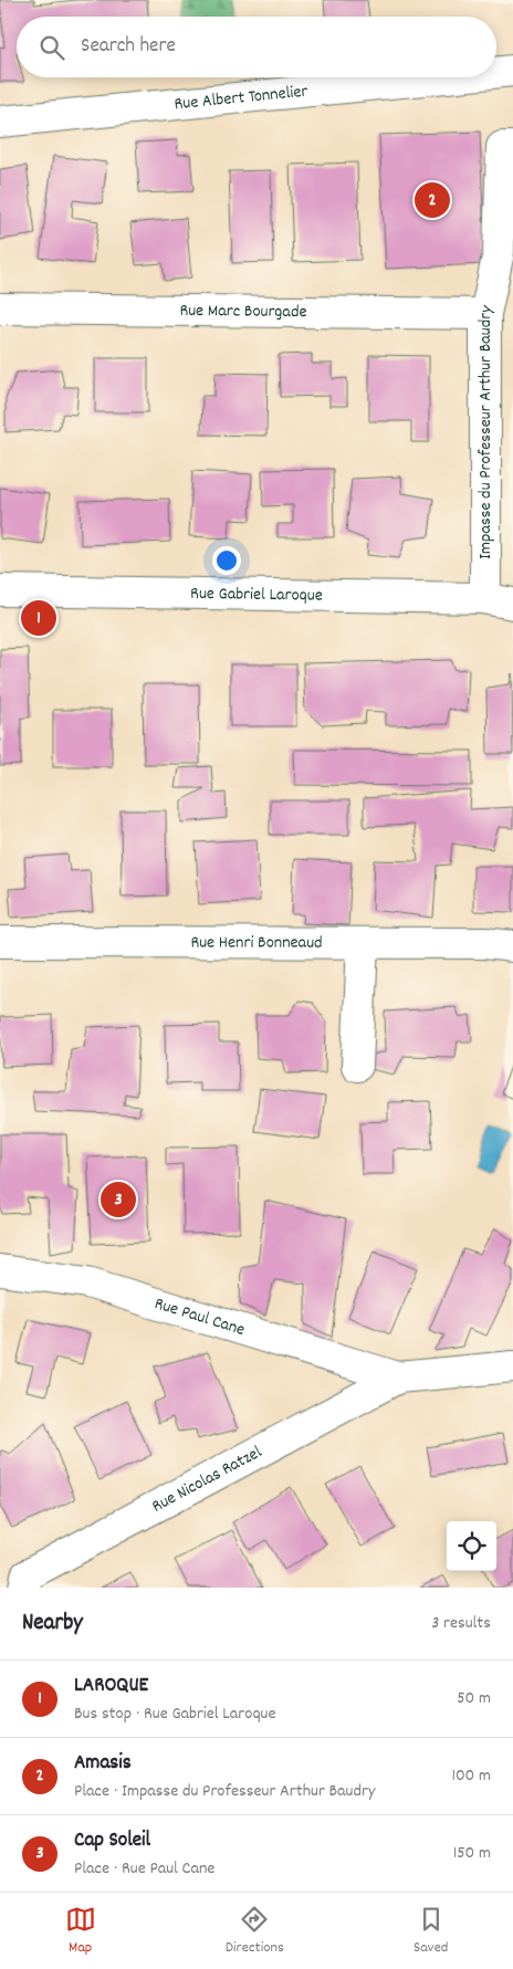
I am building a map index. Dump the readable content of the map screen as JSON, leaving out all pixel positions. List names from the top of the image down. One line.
{"streets":{"street":["Rue Albert Tonnelier","Rue Marc Bourgade","Impasse du Professeur Arthur Baudry","Rue Gabriel Laroque","Rue Henri Bonneaud","Rue Paul Cane","Rue Nicolas Ratzel"]},"crossings":[["Rue Marc Bourgade","Impasse du Professeur Arthur Baudry"],["Impasse du Professeur Arthur Baudry","Rue Gabriel Laroque"],["Rue Paul Cane","Rue Nicolas Ratzel"]],"page":{"search":"Search here","pins":["2","1","3"],"heading":["Nearby","3 results"],"list":[{"mark":"1","name":"LAROQUE","note":"Bus stop · Rue Gabriel Laroque","value":"50 m"},{"mark":"2","name":"Amasis","note":"Place · Impasse du Professeur Arthur Baudry","value":"100 m"},{"mark":"3","name":"Cap Soleil","note":"Place · Rue Paul Cane","value":"150 m"}],"nav":["Map","Directions","Saved"]}}
